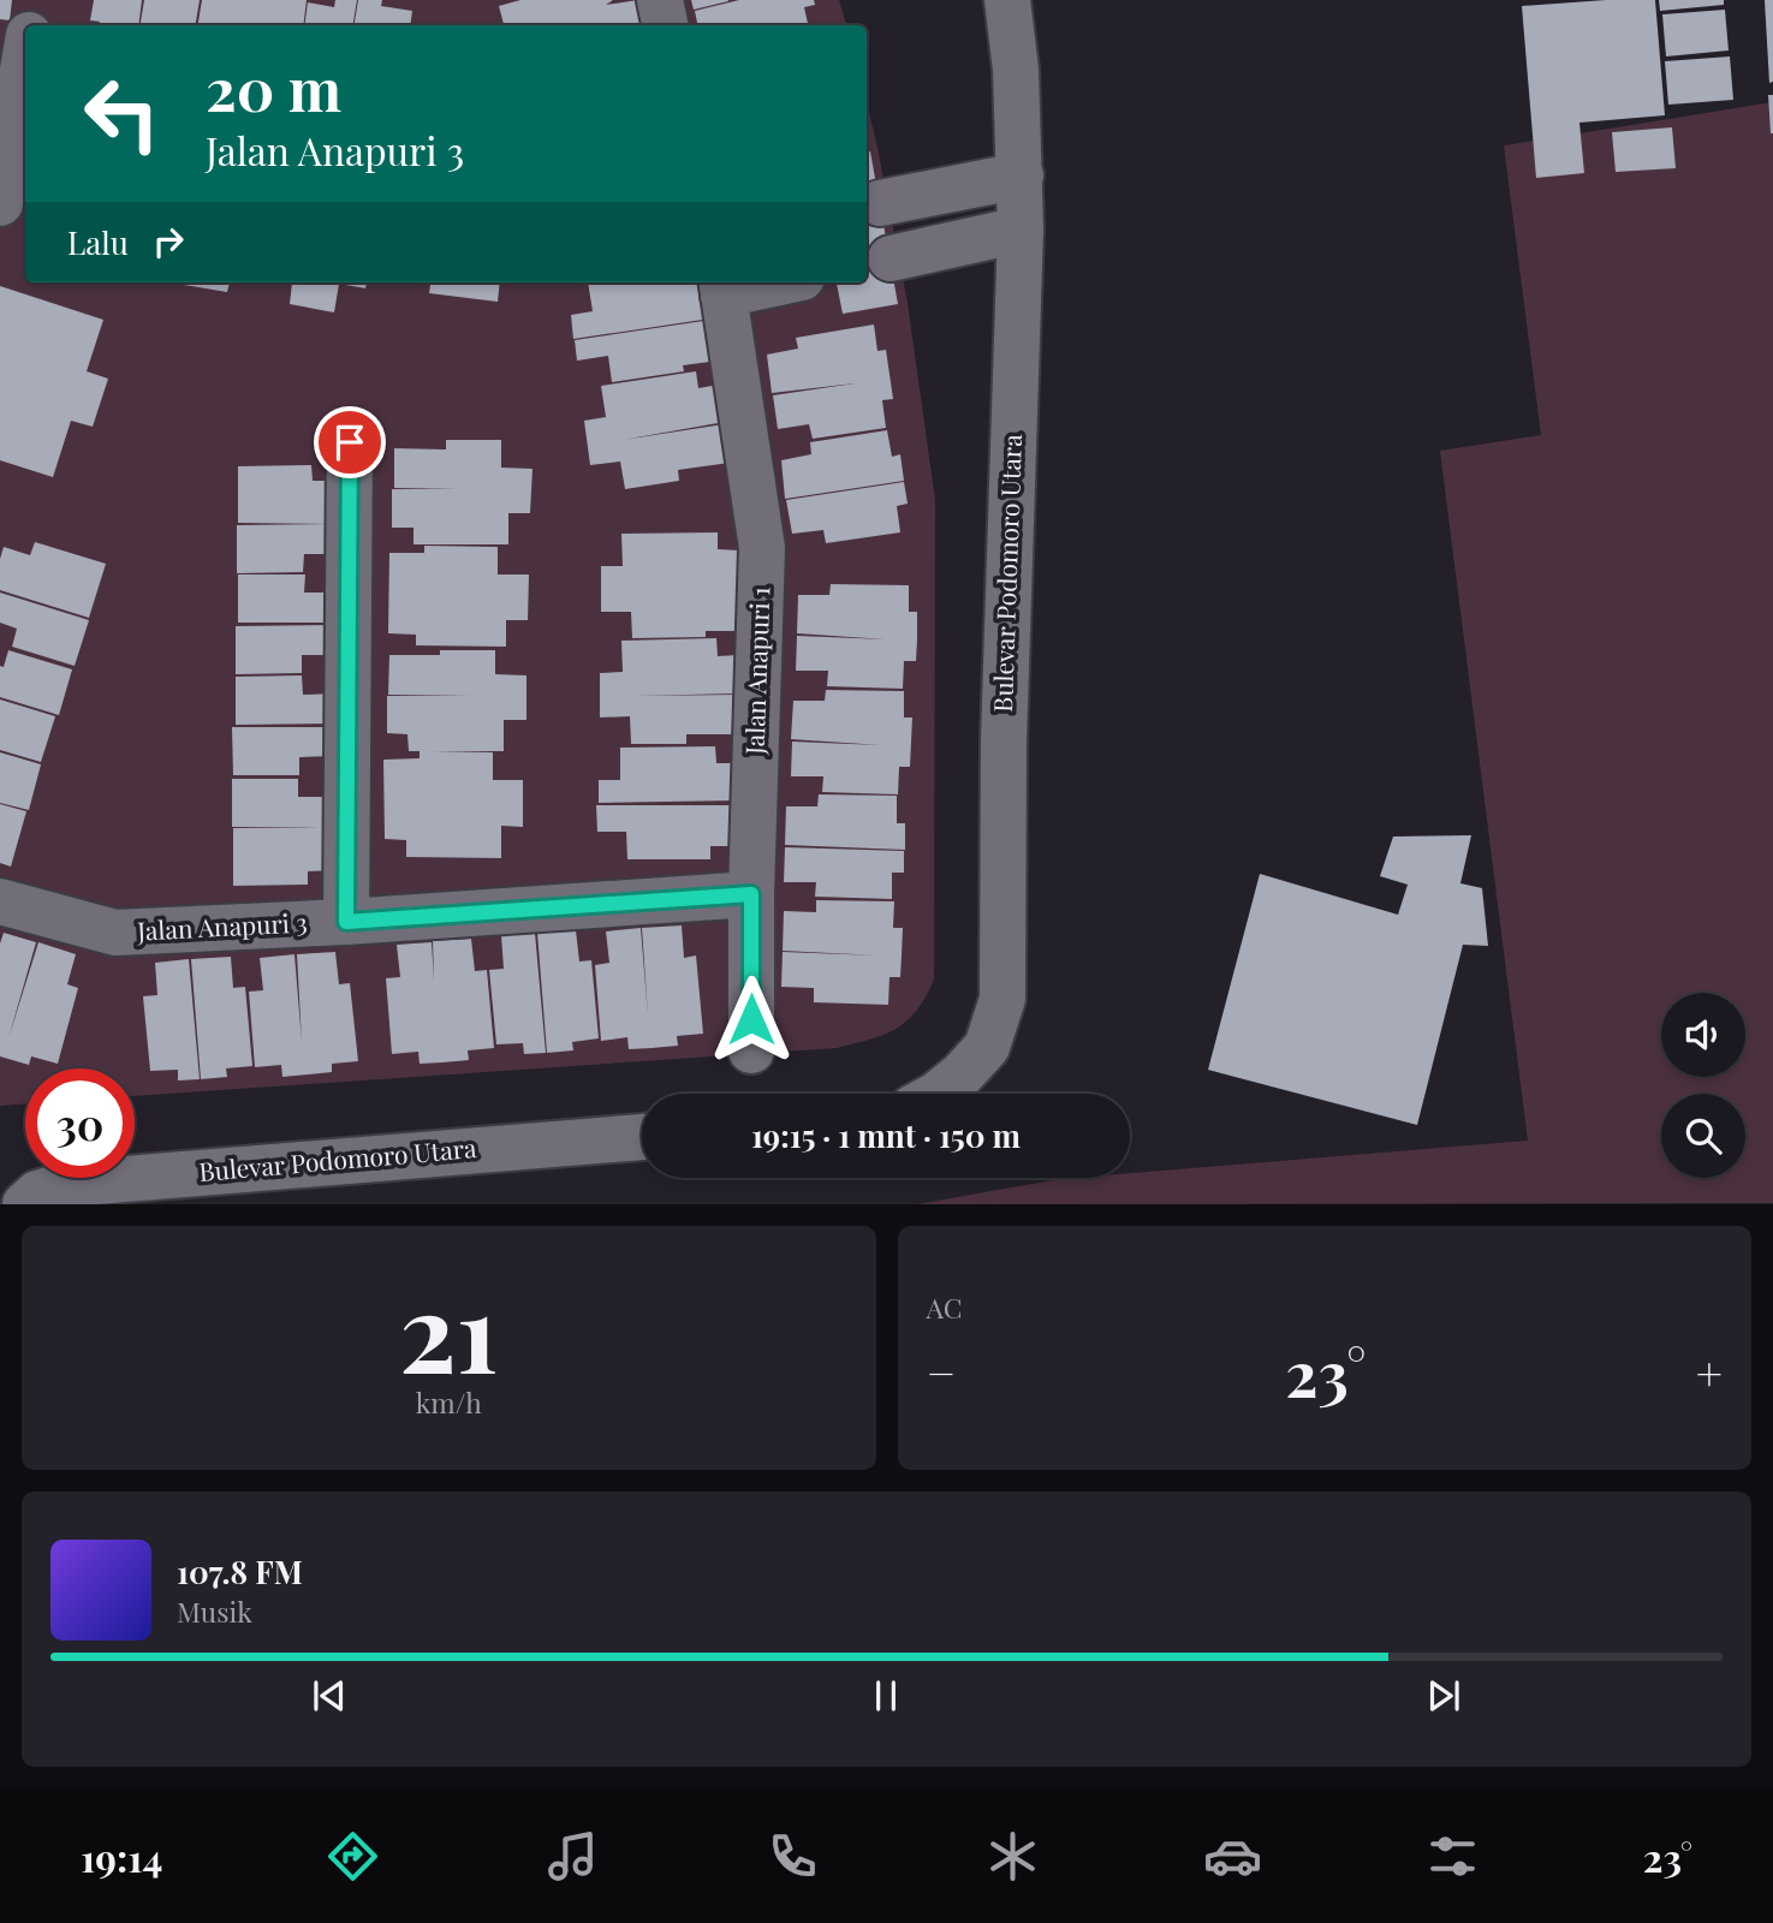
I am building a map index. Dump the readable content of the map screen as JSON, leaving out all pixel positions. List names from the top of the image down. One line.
{"streets":{"street":["Bulevar Podomoro Utara","Jalan Anapuri 1","Jalan Anapuri 3"]},"crossings":[["Jalan Anapuri 1","Jalan Anapuri 3"]],"page":{"turn":["20 m","Jalan Anapuri 3"],"then":"Lalu","limit":"30","trip":"19:15 · 1 mnt · 150 m","tile":[["21","km/h"],"AC"],"heat":["−","23°","+"],"song":["107.8 FM","Musik"],"tabs":["19:14","23°"]}}
